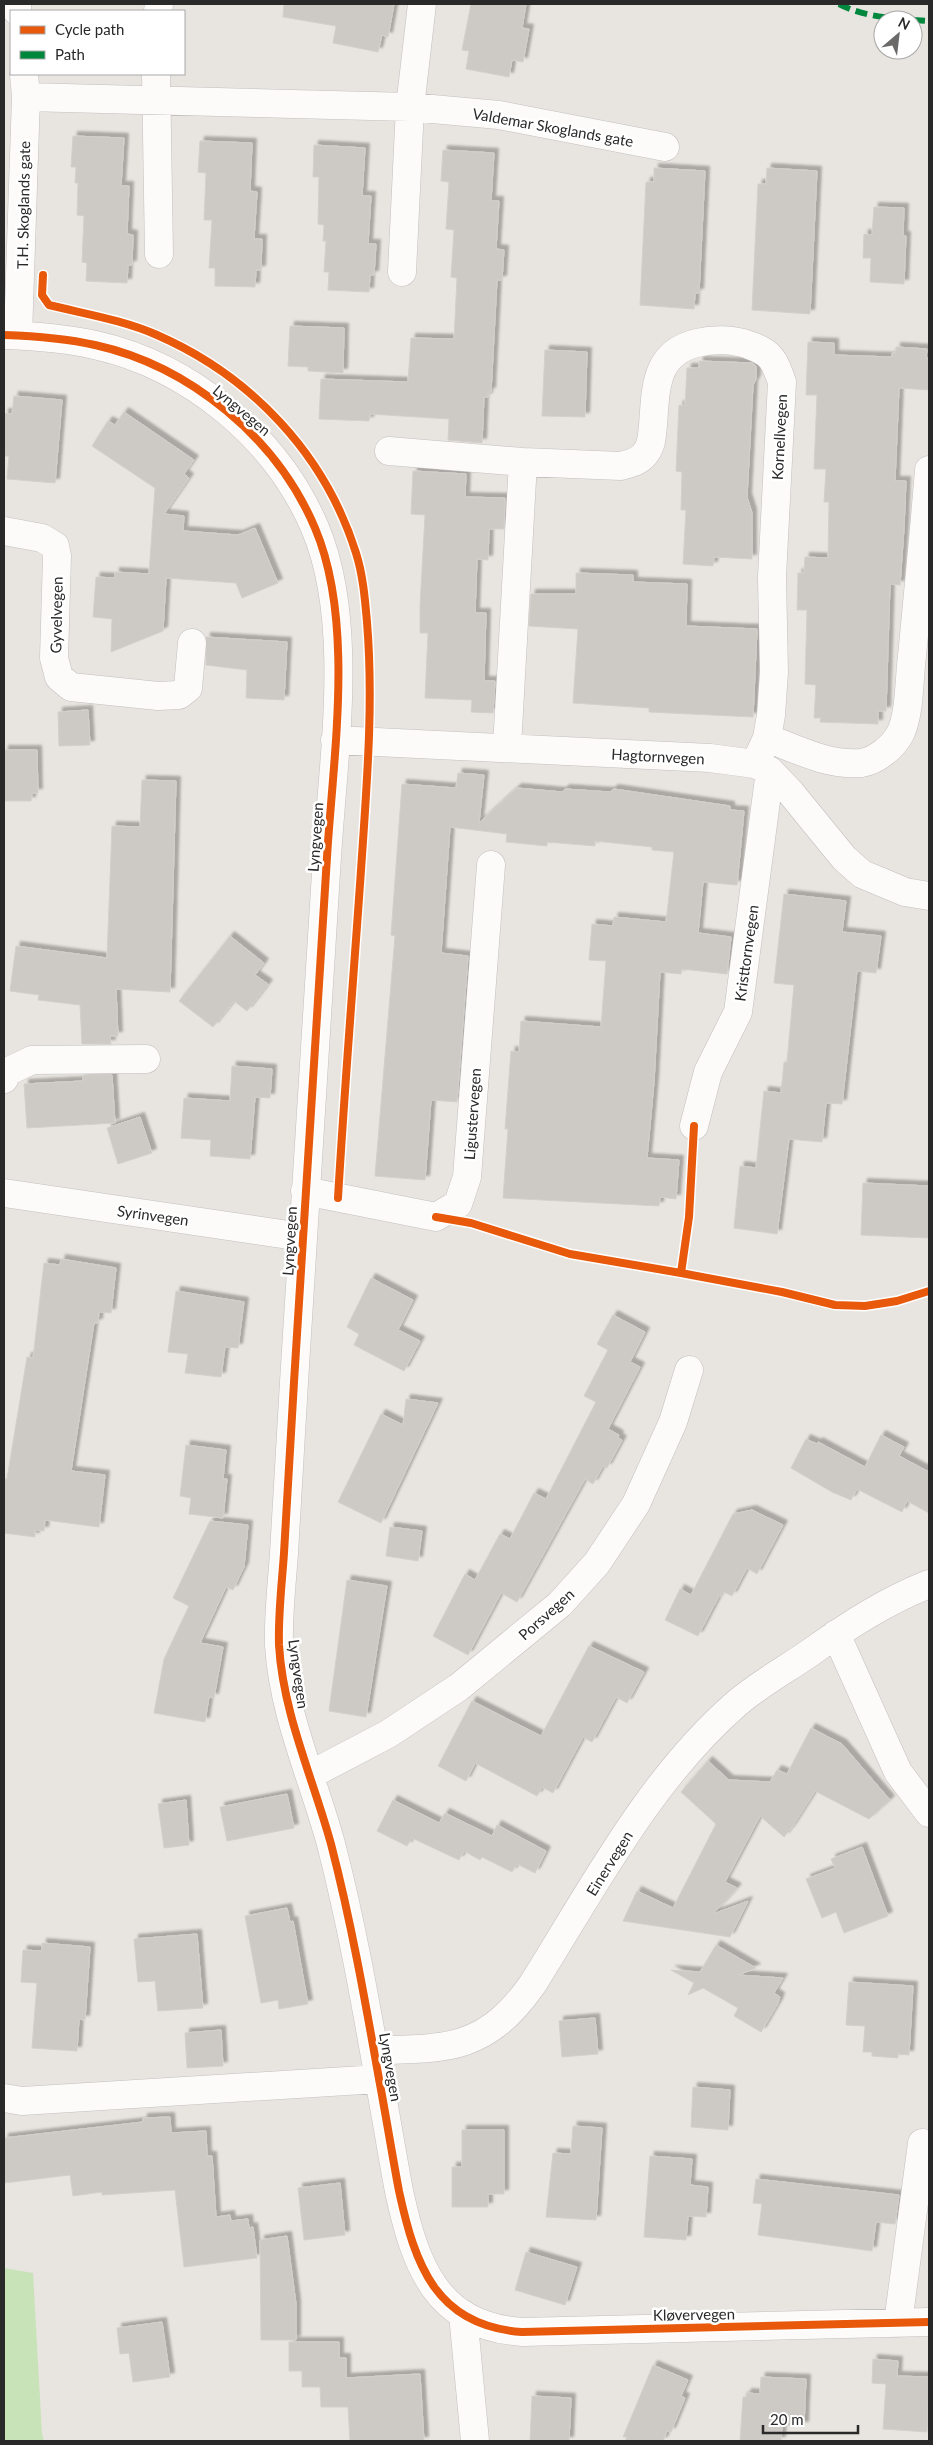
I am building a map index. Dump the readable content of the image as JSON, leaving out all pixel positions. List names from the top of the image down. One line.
{"streets":{"street":["Valdemar Skoglands gate","T.H. Skoglands gate","Lyngvegen","Kornellvegen","Gyvelvegen","Hagtornvegen","Kristtornvegen","Ligustervegen","Syrinvegen","Porsvegen","Einervegen","Kløvervegen"]},"crossings":[["Valdemar Skoglands gate","T.H. Skoglands gate"],["T.H. Skoglands gate","Lyngvegen"],["Lyngvegen","Hagtornvegen"],["Lyngvegen","Ligustervegen"],["Lyngvegen","Syrinvegen"],["Lyngvegen","Porsvegen"],["Lyngvegen","Einervegen"],["Lyngvegen","Kløvervegen"],["Kornellvegen","Hagtornvegen"],["Kornellvegen","Kristtornvegen"],["Hagtornvegen","Kristtornvegen"]],"legend":["Cycle path","Path"],"scale_bar":"20 m","north":"top right"}
